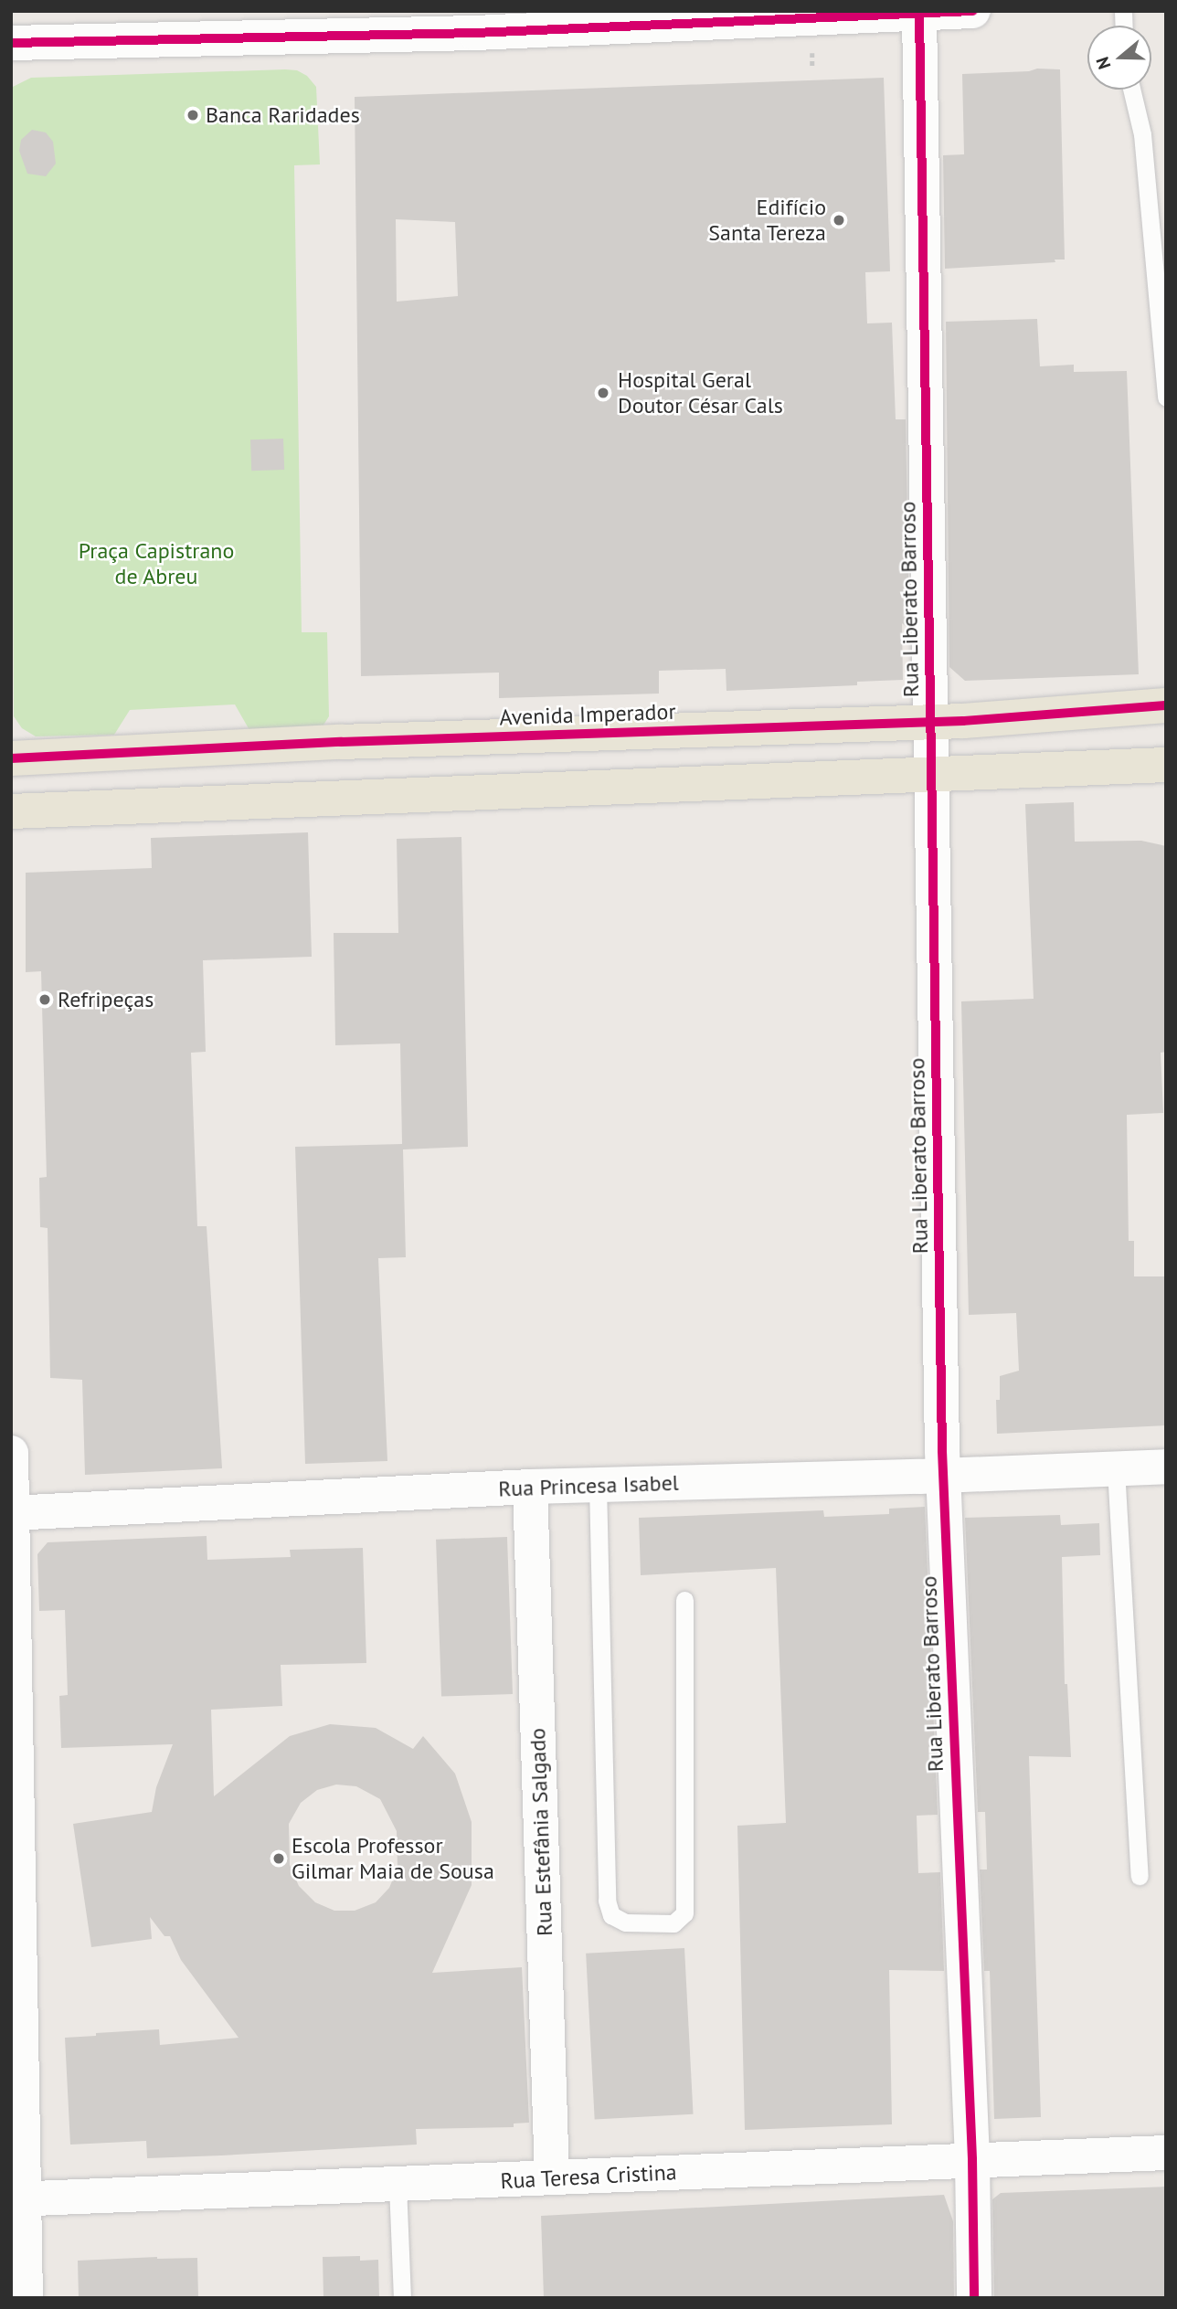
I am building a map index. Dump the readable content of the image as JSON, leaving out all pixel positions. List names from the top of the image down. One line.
{"streets":{"main road":["Avenida Imperador"],"street":["Rua Liberato Barroso","Rua Princesa Isabel","Rua Estefânia Salgado","Rua Teresa Cristina"]},"crossings":[["Rua Liberato Barroso","Avenida Imperador"],["Rua Liberato Barroso","Rua Princesa Isabel"],["Rua Liberato Barroso","Rua Teresa Cristina"],["Rua Princesa Isabel","Rua Estefânia Salgado"],["Rua Estefânia Salgado","Rua Teresa Cristina"]],"parks":["Praça Capistrano de Abreu"],"places":["Banca Raridades","Edifício Santa Tereza","Hospital Geral Doutor César Cals","Refripeças","Escola Professor Gilmar Maia de Sousa"],"north":"left"}
